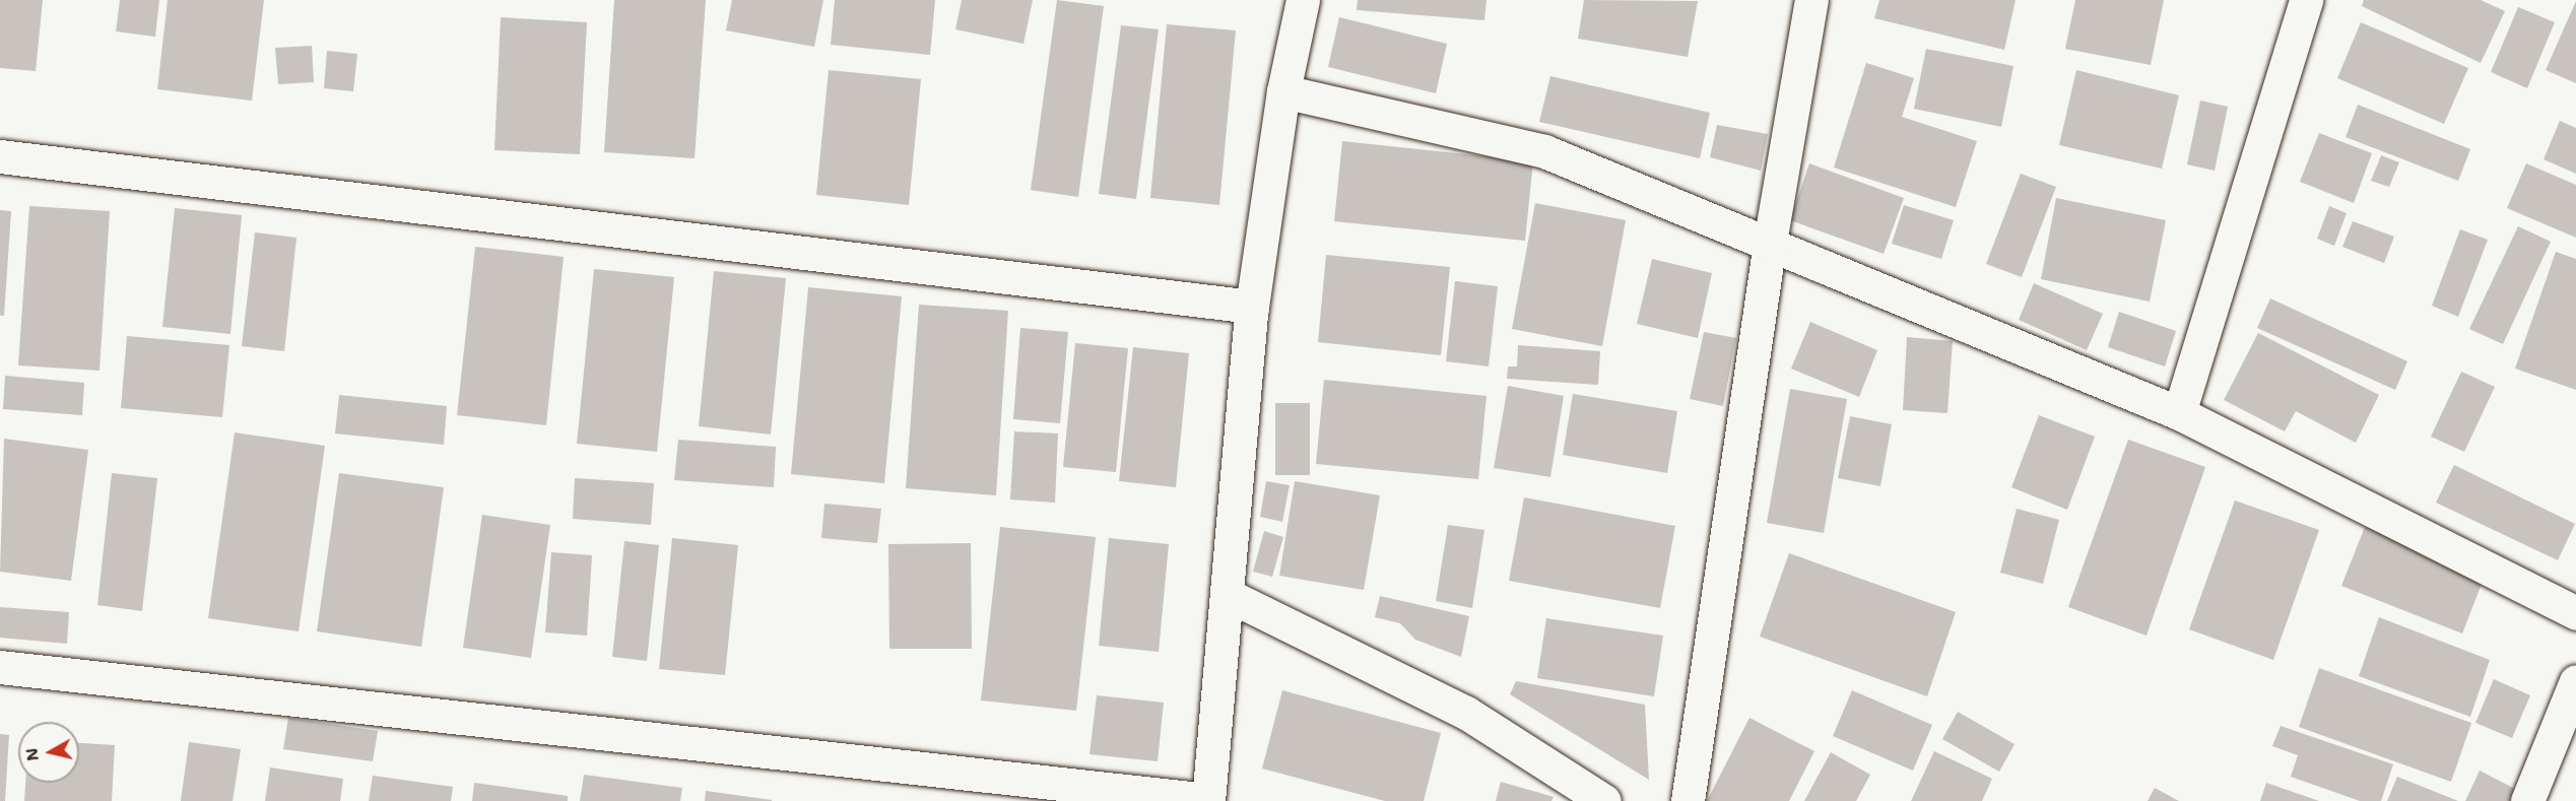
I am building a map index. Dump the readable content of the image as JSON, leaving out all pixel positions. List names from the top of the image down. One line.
{"north":"left"}
